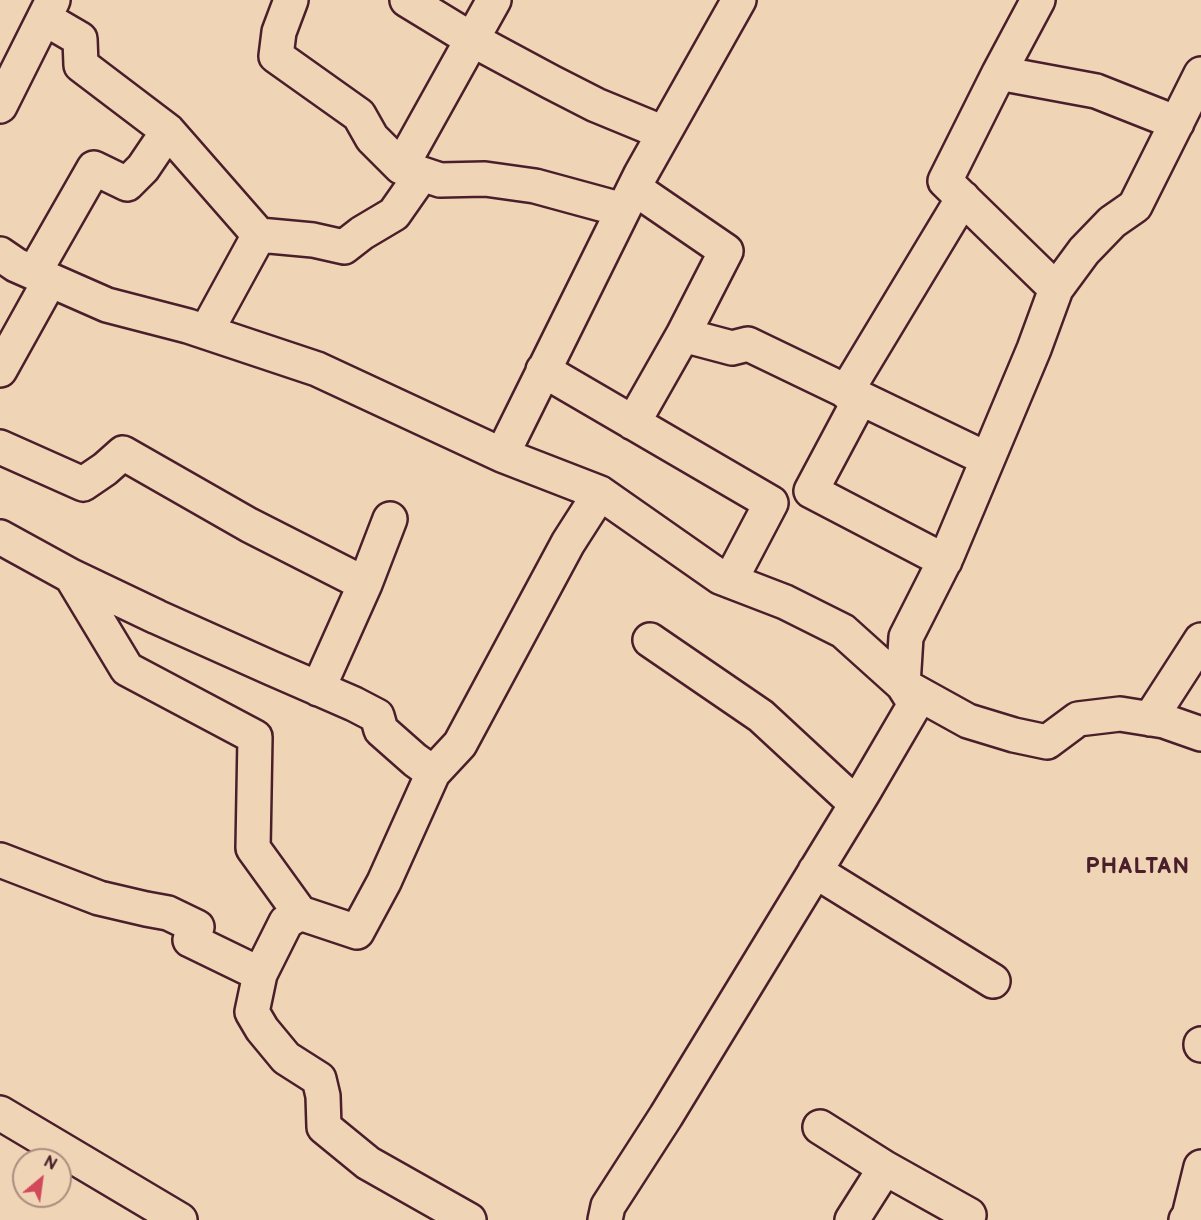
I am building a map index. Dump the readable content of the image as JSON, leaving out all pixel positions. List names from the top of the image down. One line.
{"districts":["PHALTAN"],"north":"top right"}
